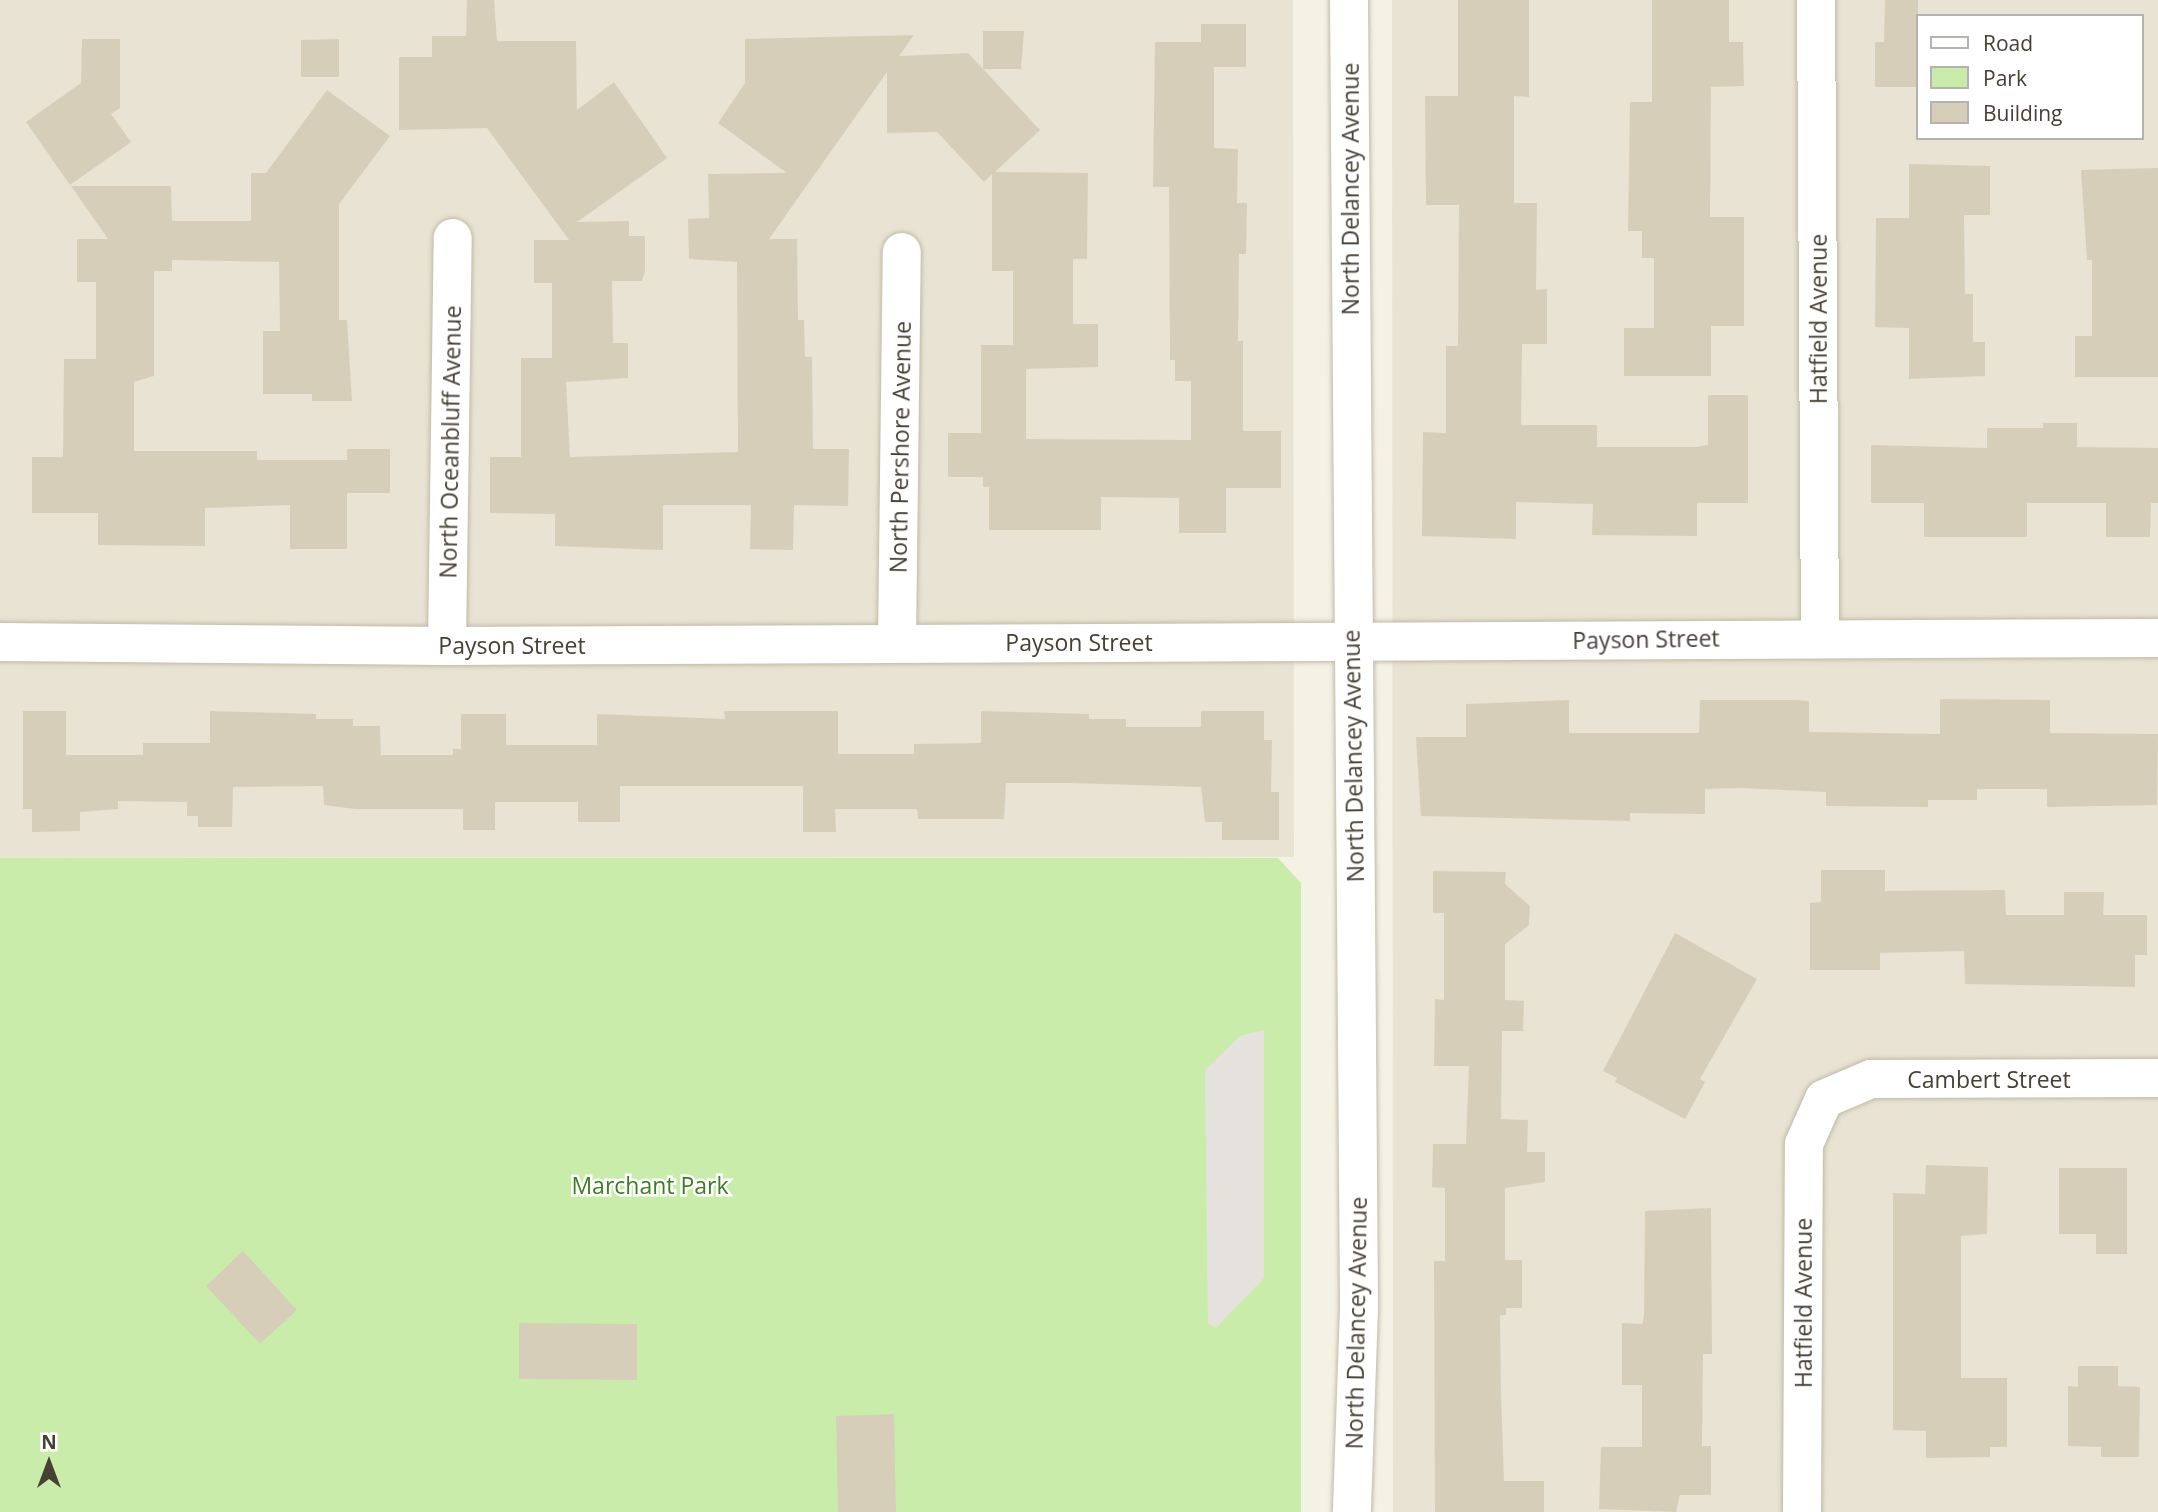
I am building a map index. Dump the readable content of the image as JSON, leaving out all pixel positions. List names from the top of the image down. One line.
{"streets":{"street":["North Delancey Avenue","Hatfield Avenue","North Oceanbluff Avenue","North Pershore Avenue","Payson Street","Cambert Street"]},"crossings":[["North Delancey Avenue","Payson Street"],["Hatfield Avenue","Payson Street"],["Hatfield Avenue","Cambert Street"],["North Oceanbluff Avenue","Payson Street"],["North Pershore Avenue","Payson Street"]],"parks":["Marchant Park"],"legend":["Road","Park","Building"],"north":"top"}
